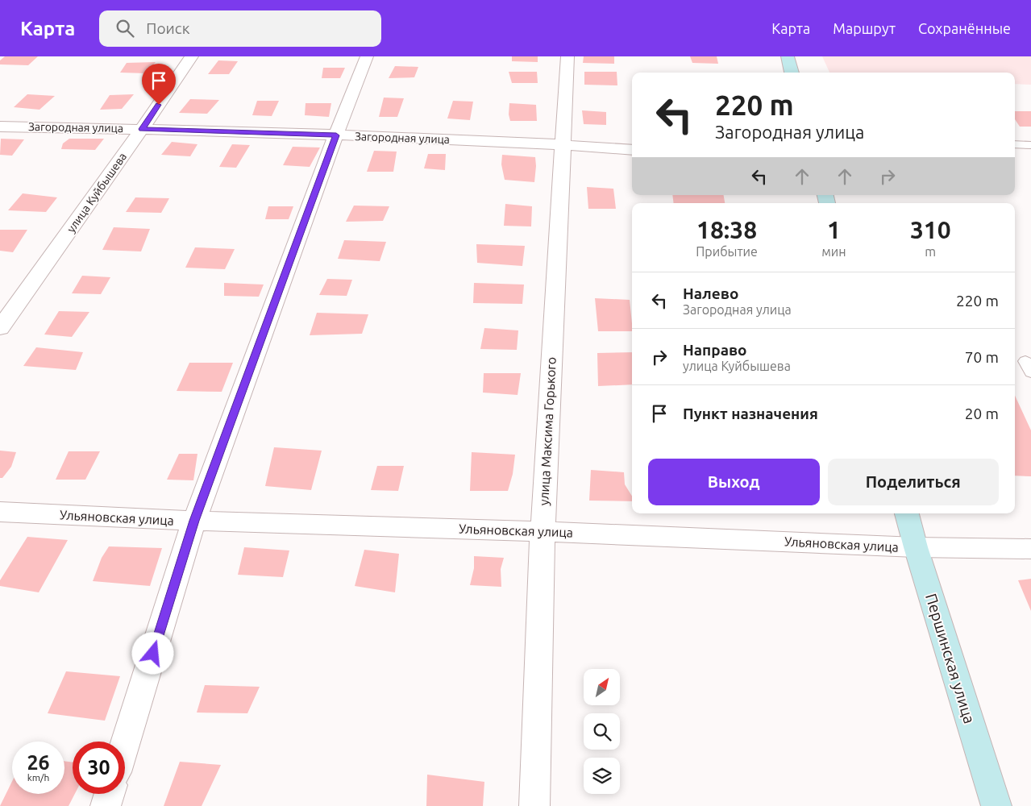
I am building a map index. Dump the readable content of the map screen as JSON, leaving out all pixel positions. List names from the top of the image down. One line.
{"streets":{"street":["Загородная улица","улица Куйбышева","улица Максима Горького","Ульяновская улица","Першинская улица"]},"crossings":[["Загородная улица","улица Куйбышева"],["Загородная улица","улица Максима Горького"],["улица Максима Горького","Ульяновская улица"],["Ульяновская улица","Першинская улица"]],"north":"top right","page":{"header":"Карта","search":"Поиск","nav":["Карта","Маршрут","Сохранённые"],"turn":["220 m","Загородная улица"],"eta":["18:38","Прибытие","1","мин","310","m"],"list":[{"name":"Налево","note":"Загородная улица","value":"220 m"},{"name":"Направо","note":"улица Куйбышева","value":"70 m"},{"name":"Пункт назначения","value":"20 m"}],"buttons":["Выход","Поделиться"],"speed":"26 km/h","limit":"30"}}
